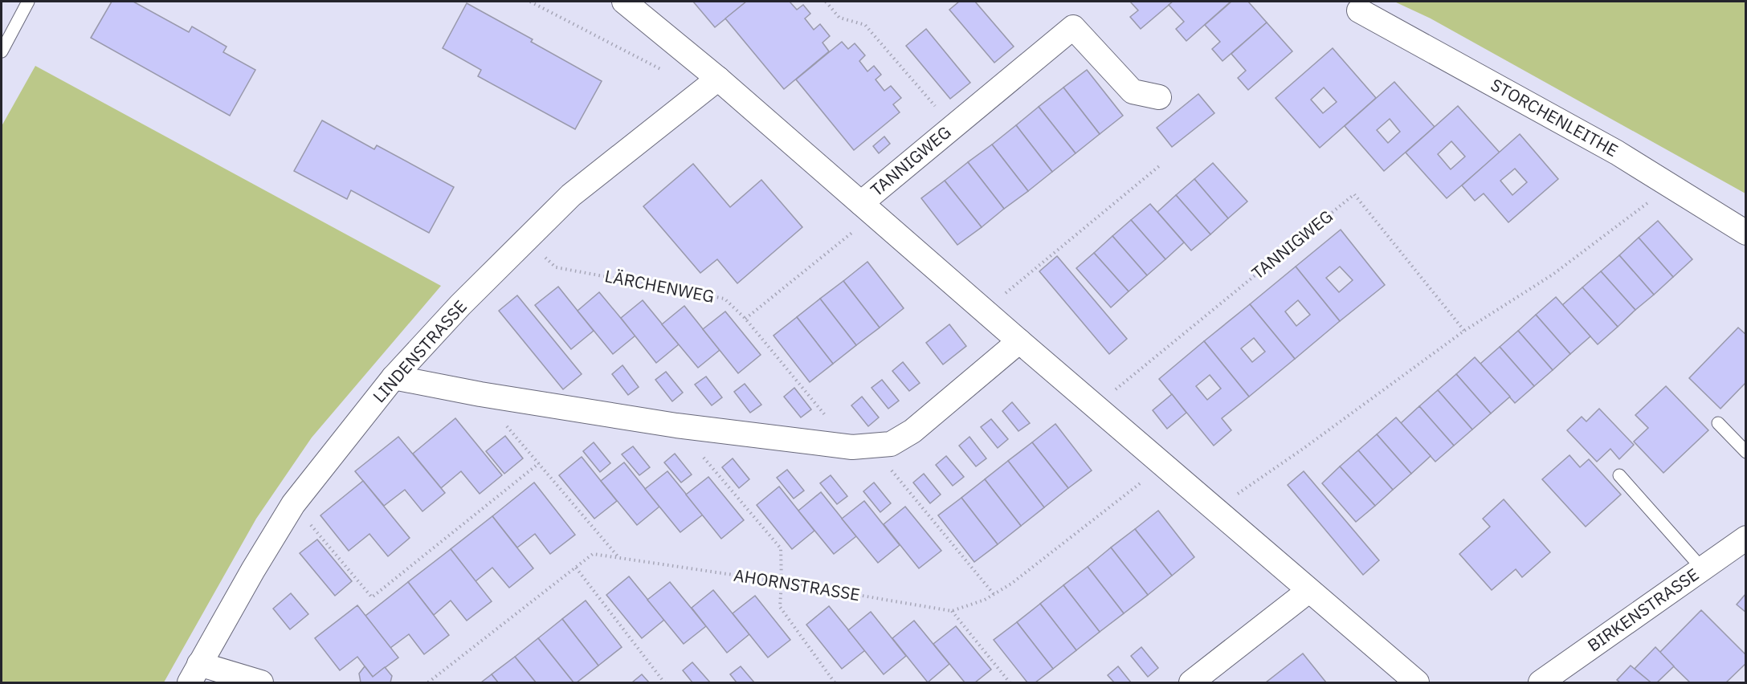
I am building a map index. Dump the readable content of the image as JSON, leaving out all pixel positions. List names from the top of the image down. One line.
{"streets":{"street":["STORCHENLEITHE","TANNIGWEG","LINDENSTRASSE","BIRKENSTRASSE"],"path":["LÄRCHENWEG","AHORNSTRASSE"]},"crossings":[["TANNIGWEG","LINDENSTRASSE"],["LÄRCHENWEG","LINDENSTRASSE"]]}
